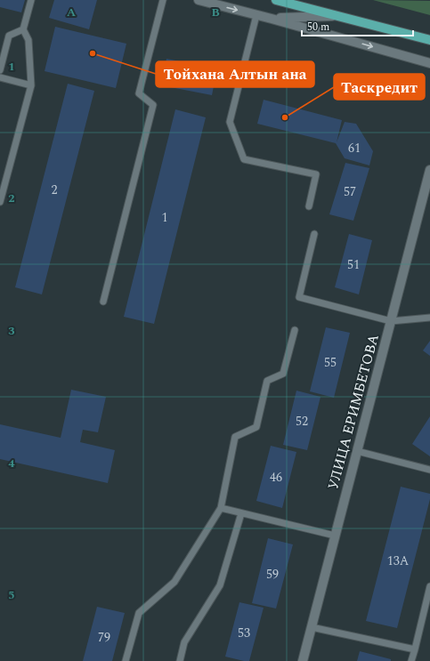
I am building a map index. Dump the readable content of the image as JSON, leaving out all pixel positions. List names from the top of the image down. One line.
{"streets":{"street":["УЛИЦА ЕРИМБЕТОВА"]},"places":["Тойхана Алтын ана","Таскредит"],"house_numbers":["61","2","57","1","51","55","52","46","13А","59","53","79"],"scale_bar":"50 m","grid":{"columns":["A","B"],"rows":["1","2","3","4","5"]}}
